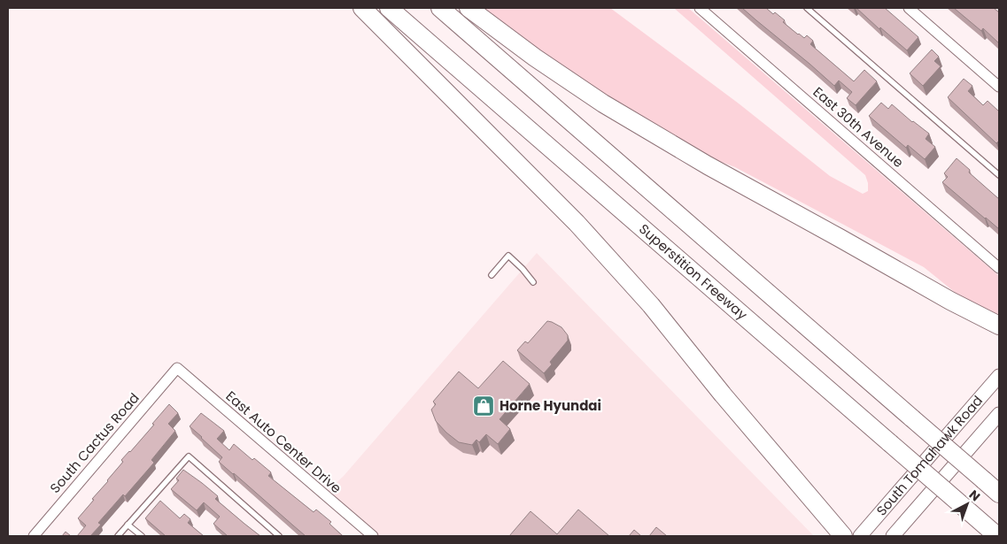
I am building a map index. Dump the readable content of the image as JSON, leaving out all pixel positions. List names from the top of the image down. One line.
{"streets":{"highway":["Superstition Freeway"],"main road":["South Tomahawk Road"],"street":["East 30th Avenue","East Auto Center Drive","South Cactus Road"]},"crossings":[["East Auto Center Drive","South Cactus Road"]],"places":{"shop":["Horne Hyundai"]},"north":"top right"}
